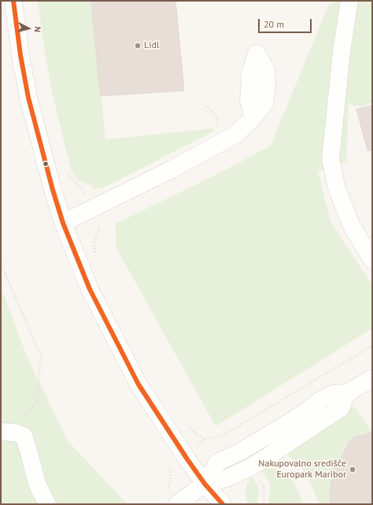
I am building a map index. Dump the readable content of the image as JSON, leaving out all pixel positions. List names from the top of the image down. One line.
{"places":["Lidl","Nakupovalno središče Europark Maribor"],"scale_bar":"20 m","north":"right"}
